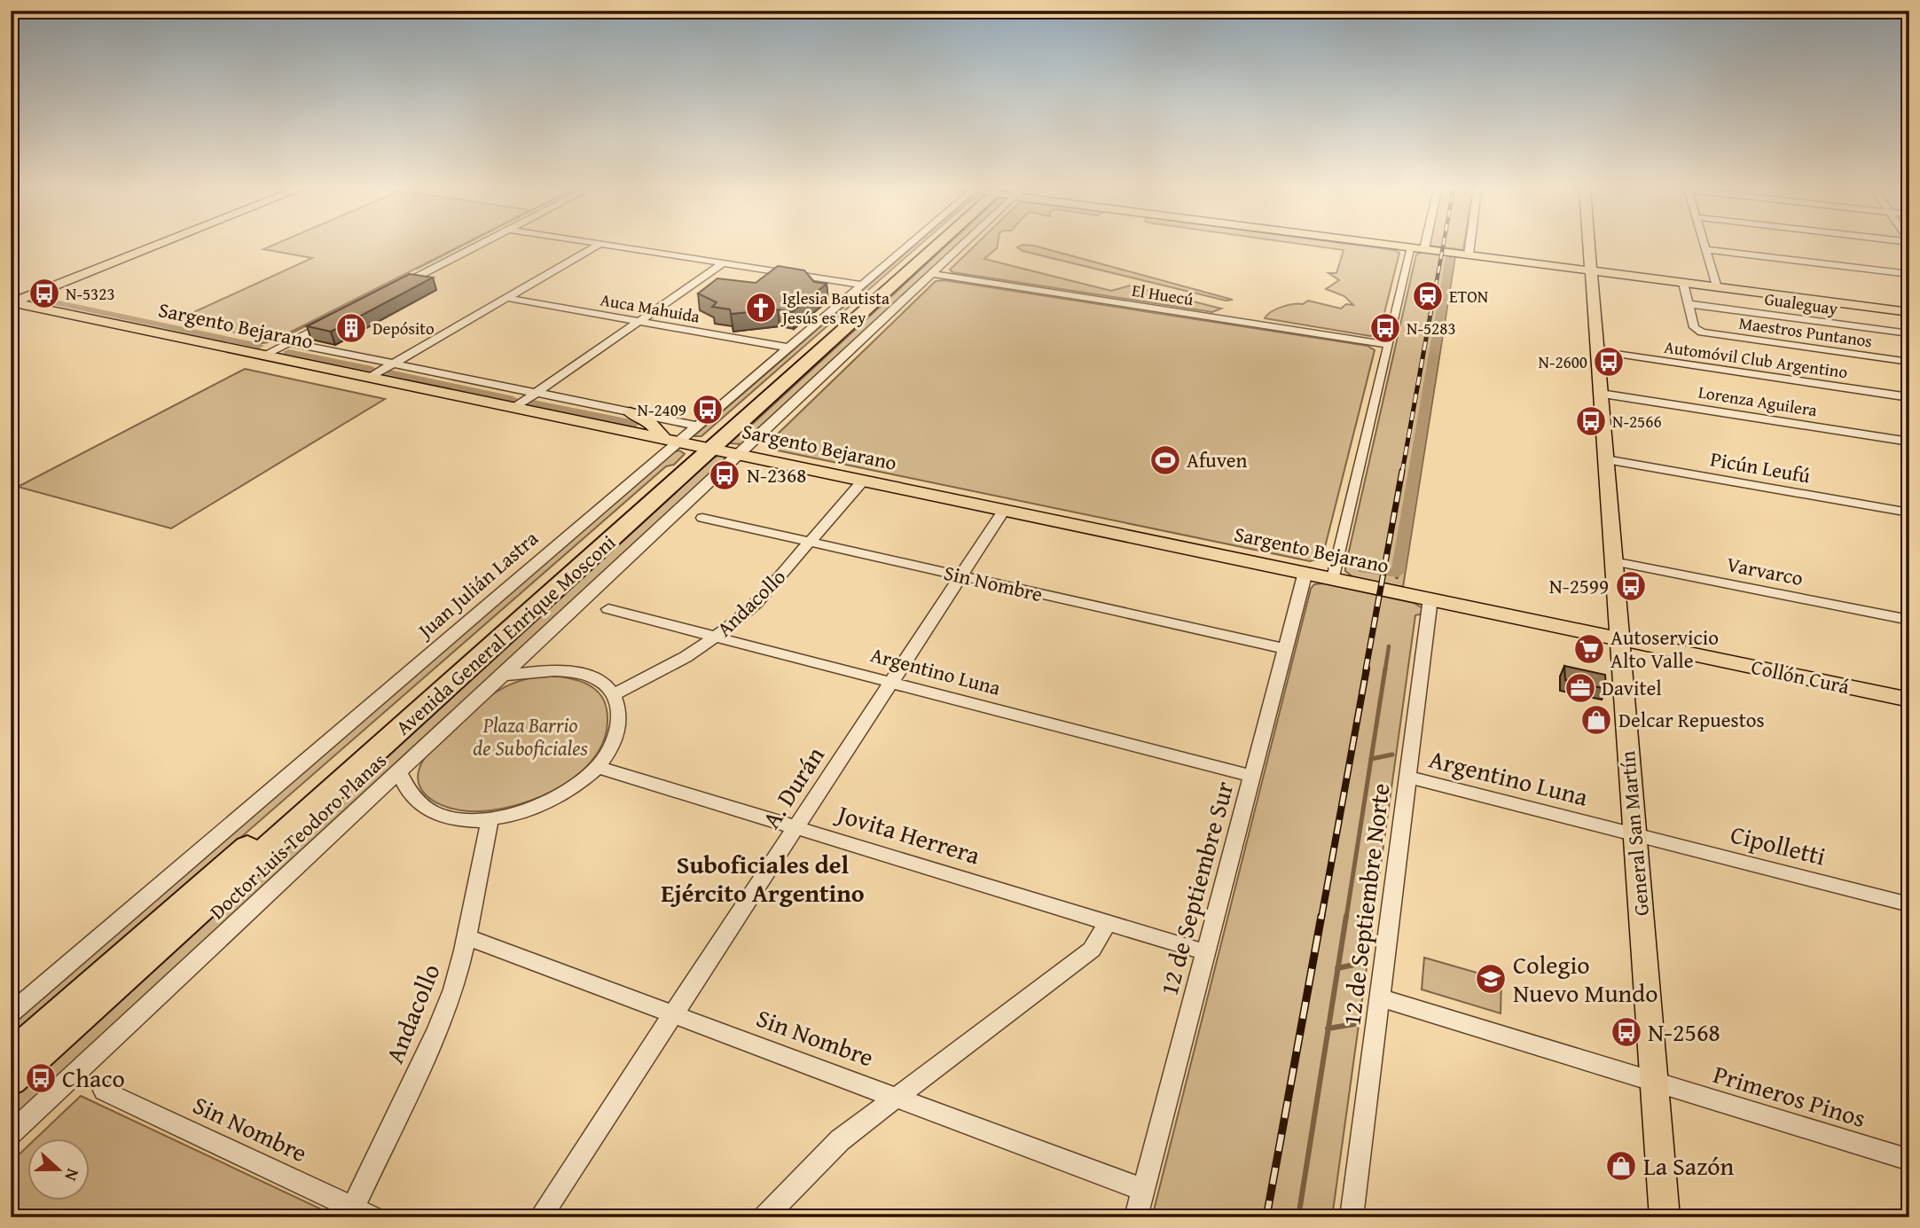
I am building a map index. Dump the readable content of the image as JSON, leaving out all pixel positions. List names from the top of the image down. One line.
{"streets":{"highway":["Avenida General Enrique Mosconi"],"main road":["Sargento Bejarano","Collón Curá","General San Martín"],"street":["El Huecú","Gualeguay","Auca Mahuida","Maestros Puntanos","Automóvil Club Argentino","Lorenza Aguilera","Picún Leufú","Varvarco","Sin Nombre","Juan Julián Lastra","Andacollo","Argentino Luna","A. Durán","Jovita Herrera","Doctor Luis Teodoro Planas","Cipolletti","12 de Septiembre Sur","12 de Septiembre Norte","Primeros Pinos"]},"crossings":[["El Huecú","Doctor Luis Teodoro Planas"],["Gualeguay","Maestros Puntanos"],["Auca Mahuida","Juan Julián Lastra"],["Sargento Bejarano","Juan Julián Lastra"],["Sargento Bejarano","Andacollo"],["Sargento Bejarano","Avenida General Enrique Mosconi"],["Sargento Bejarano","Collón Curá"],["Sargento Bejarano","A. Durán"],["Sargento Bejarano","General San Martín"],["Sargento Bejarano","Doctor Luis Teodoro Planas"],["Sargento Bejarano","12 de Septiembre Sur"],["Sargento Bejarano","12 de Septiembre Norte"],["Automóvil Club Argentino","General San Martín"],["Lorenza Aguilera","General San Martín"],["Picún Leufú","General San Martín"],["Varvarco","General San Martín"],["Sin Nombre","Andacollo"],["Sin Nombre","A. Durán"],["Sin Nombre","12 de Septiembre Sur"],["Juan Julián Lastra","Avenida General Enrique Mosconi"],["Andacollo","Argentino Luna"],["Argentino Luna","A. Durán"],["Argentino Luna","General San Martín"],["Argentino Luna","Cipolletti"],["Argentino Luna","12 de Septiembre Sur"],["Argentino Luna","12 de Septiembre Norte"],["Collón Curá","General San Martín"],["A. Durán","Jovita Herrera"],["General San Martín","Cipolletti"],["General San Martín","Primeros Pinos"],["Jovita Herrera","12 de Septiembre Sur"]],"districts":["Suboficiales del Ejército Argentino"],"parks":["Plaza Barrio de Suboficiales"],"places":{"bus stop":["N-5323","N-5283","N-2600","N-2409","N-2566","N-2368","N-2599","N-2568","Chaco"],"station":["ETON"],"church":["Iglesia Bautista Jesús es Rey"],"building":["Depósito"],"sports":["Afuven"],"supermarket":["Autoservicio Alto Valle"],"office":["Davitel"],"shop":["Delcar Repuestos","La Sazón"],"school or university":["Colegio Nuevo Mundo"]},"north":"right"}
